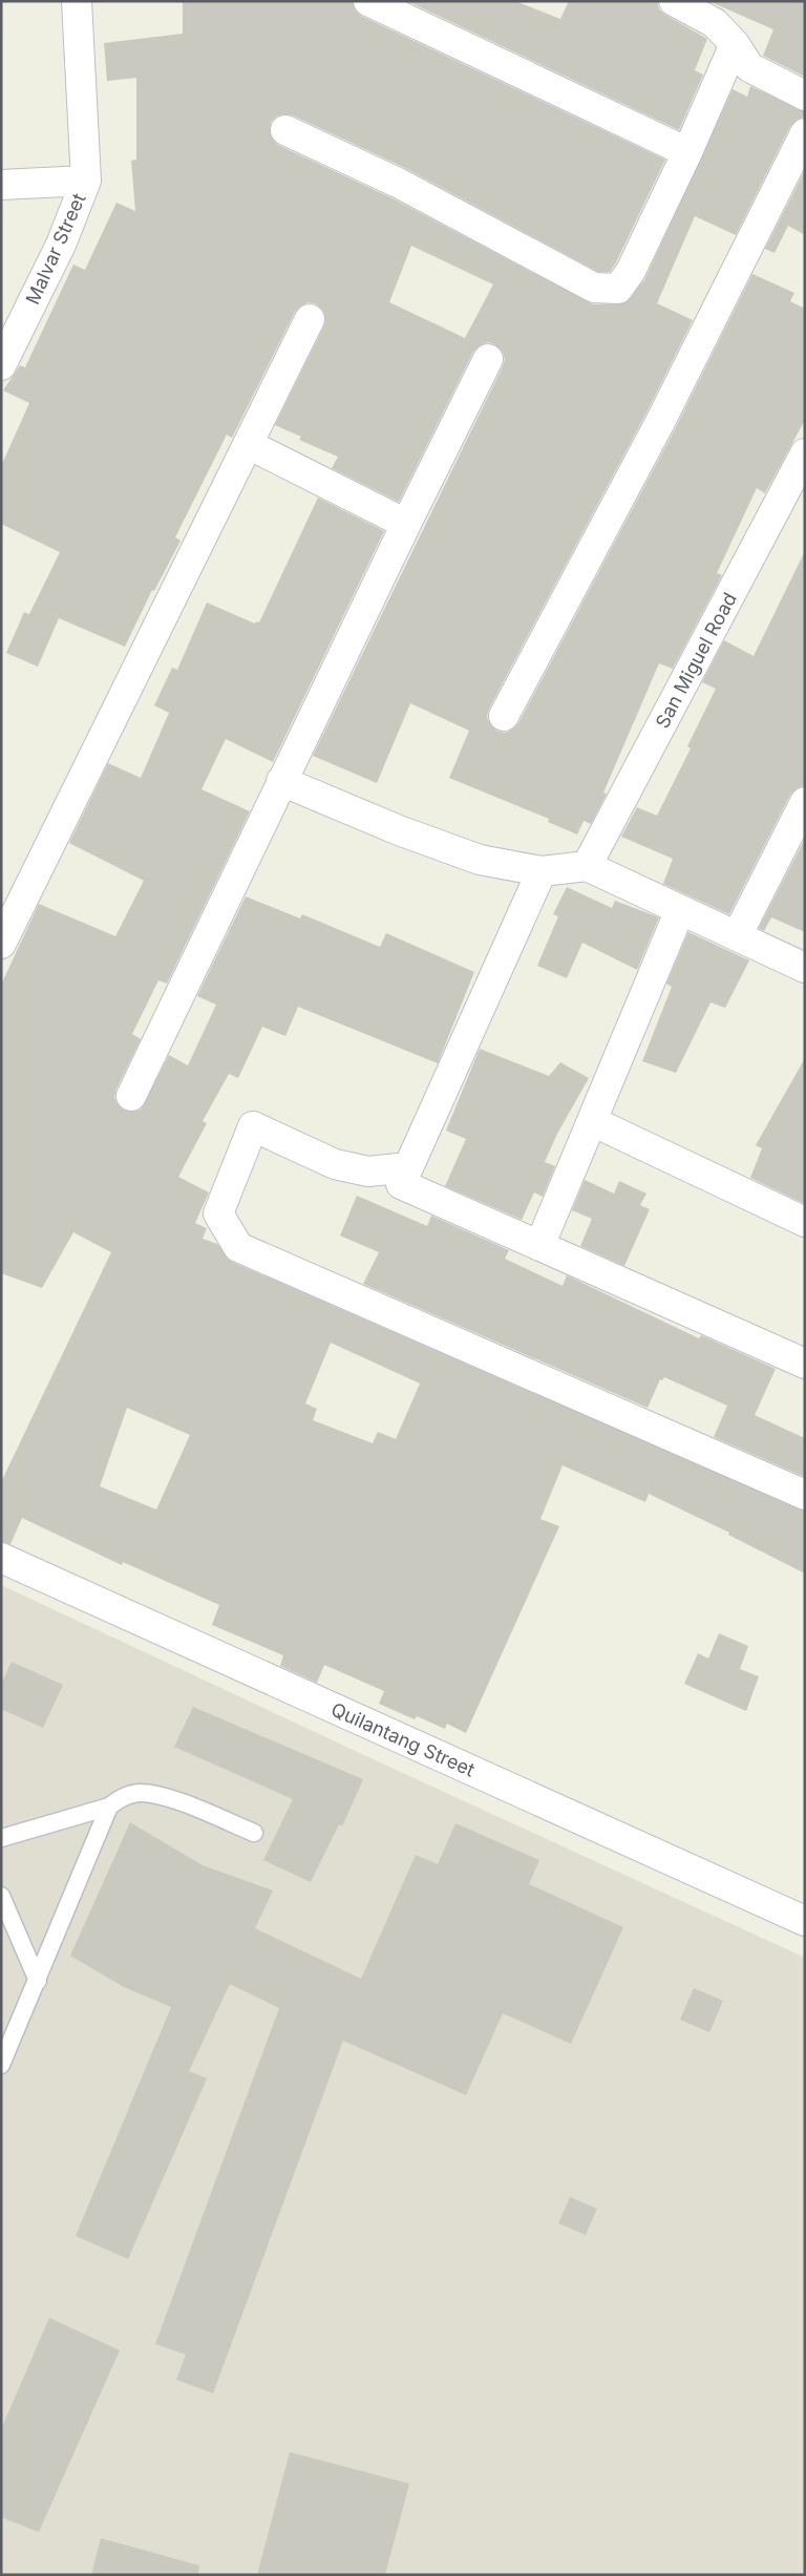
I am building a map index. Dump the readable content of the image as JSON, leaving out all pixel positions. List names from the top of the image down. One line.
{"streets":{"street":["Malvar Street","San Miguel Road","Quilantang Street"]}}
